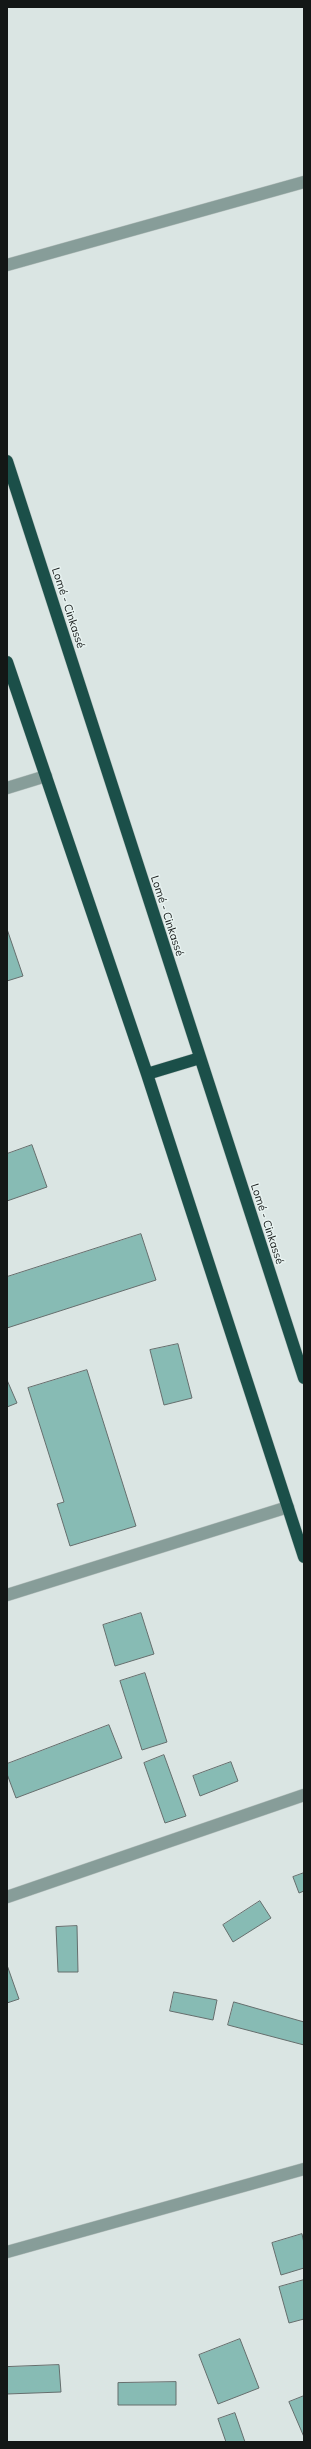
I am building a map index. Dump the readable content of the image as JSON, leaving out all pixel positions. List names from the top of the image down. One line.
{"streets":{"highway":["Lomé - Cinkassé"]}}
